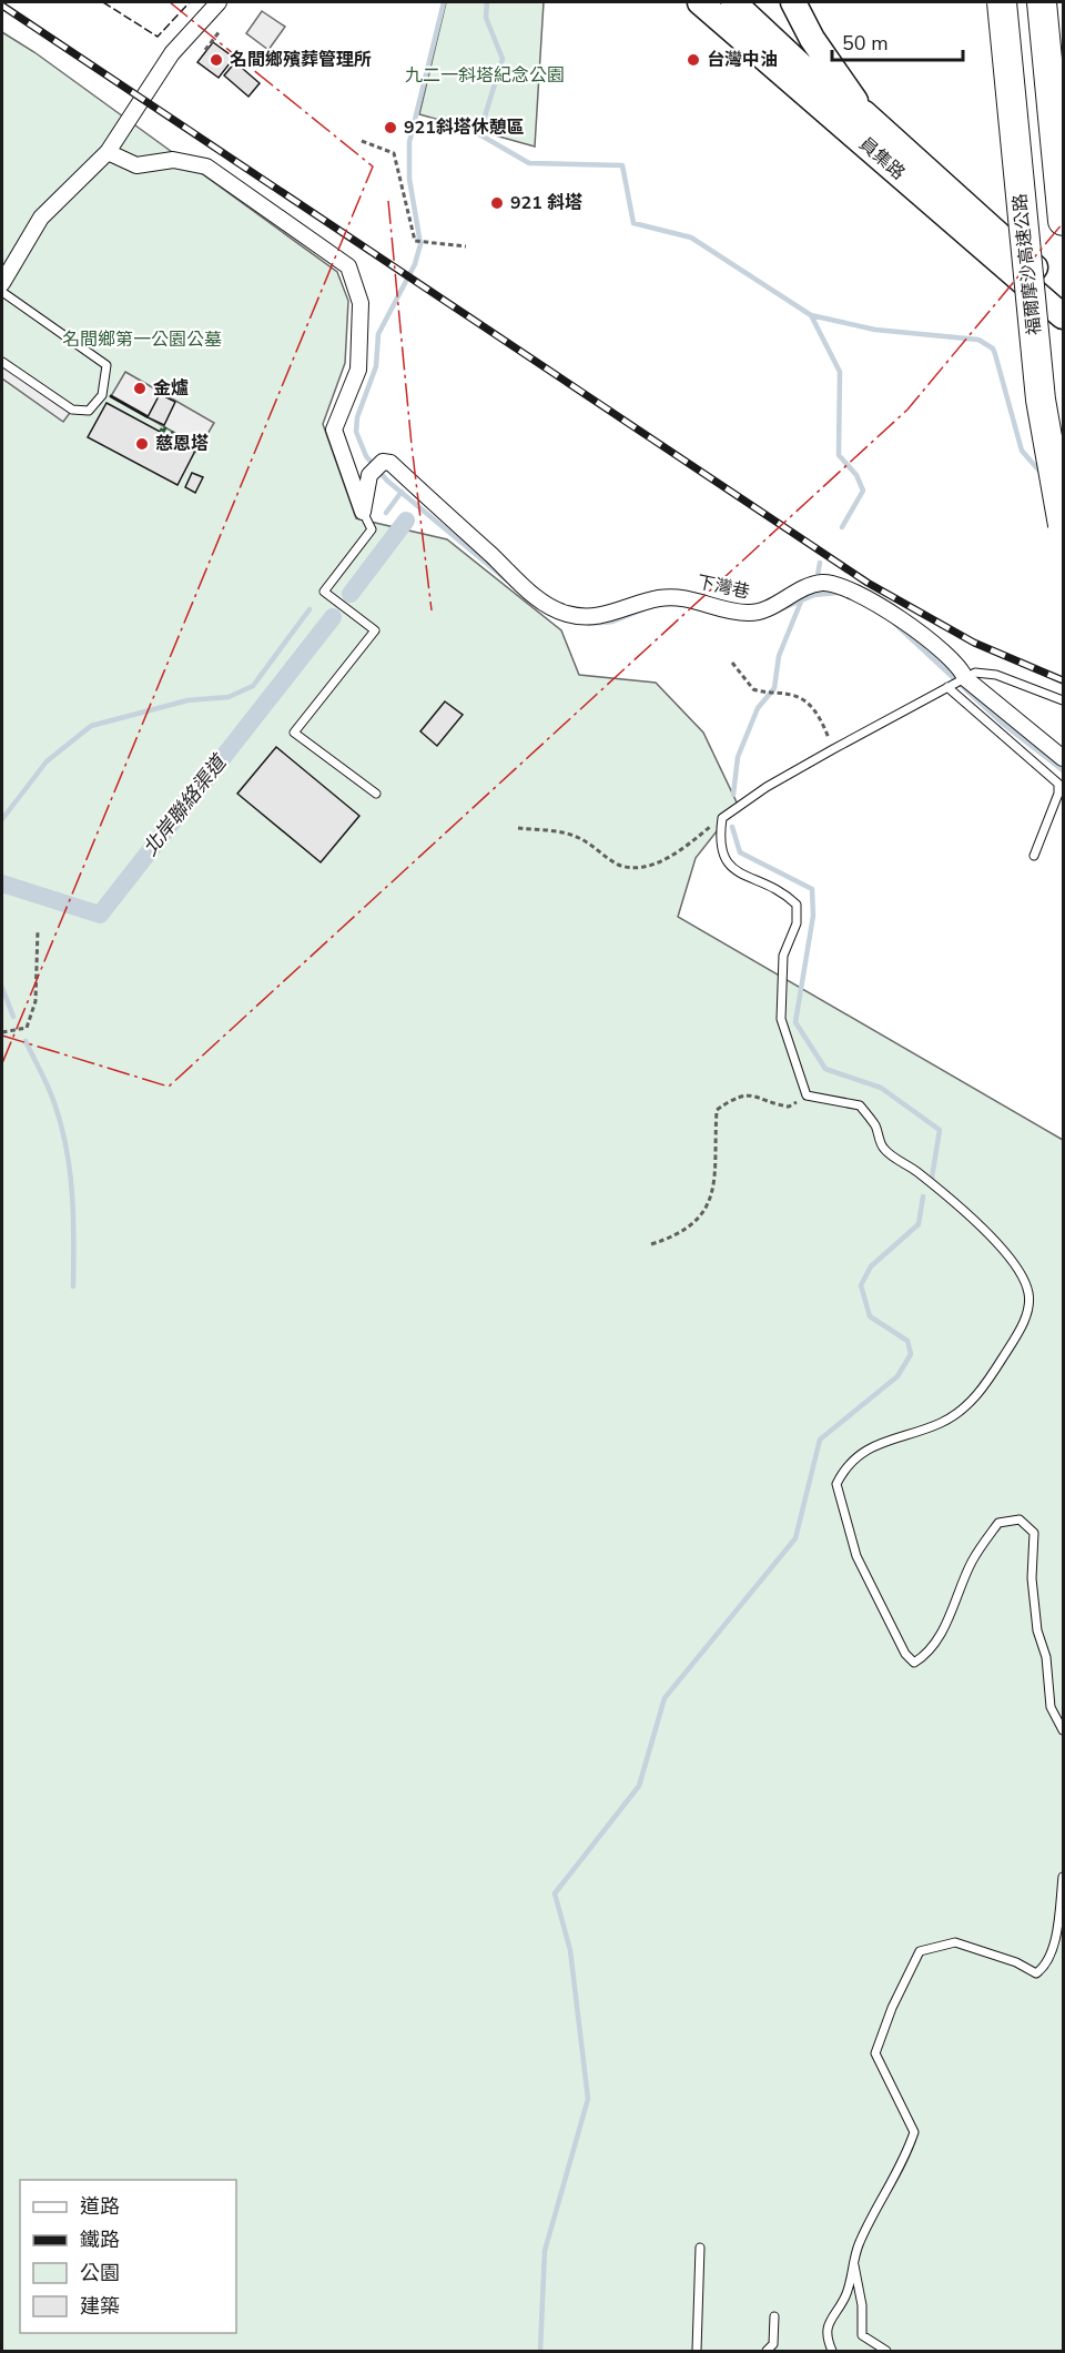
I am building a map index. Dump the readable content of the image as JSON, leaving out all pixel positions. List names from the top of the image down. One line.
{"streets":{"highway":["福爾摩沙高速公路"],"main road":["員集路"],"street":["下灣巷"]},"water":["北岸聯絡渠道"],"parks":["九二一斜塔紀念公園","名間鄉第一公園公墓"],"places":["名間鄉殯葬管理所","台灣中油","921斜塔休憩區","921 斜塔","金爐","慈恩塔"],"legend":["道路","鐵路","公園","建築"],"scale_bar":"50 m"}
